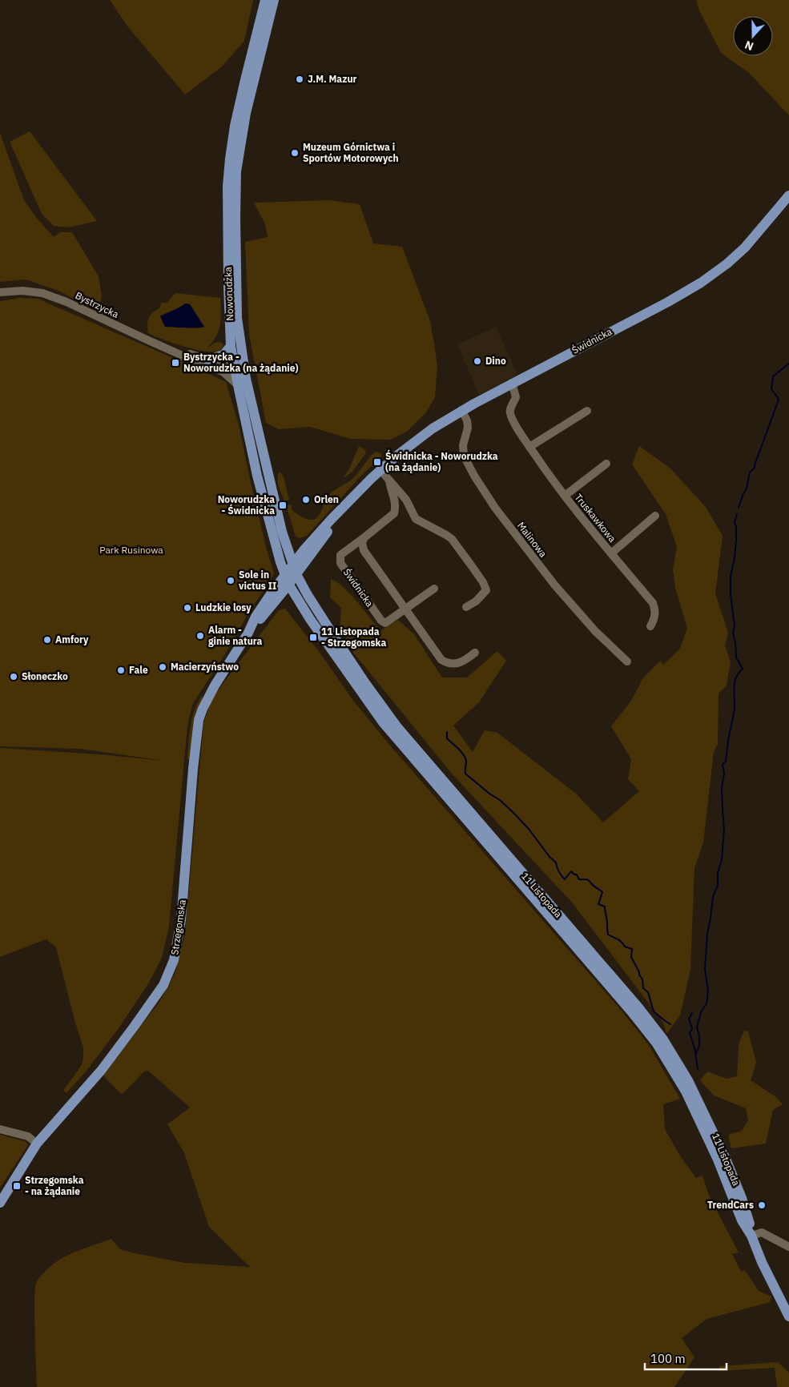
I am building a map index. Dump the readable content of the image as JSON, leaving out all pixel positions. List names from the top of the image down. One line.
{"streets":{"main road":["Noworudzka","Świdnicka","11 Listopada","Strzegomska"],"street":["Bystrzycka","Truskawkowa","Malinowa"]},"crossings":[["Noworudzka","Bystrzycka"],["Noworudzka","Świdnicka"],["Noworudzka","11 Listopada"],["Noworudzka","Strzegomska"],["Świdnicka","Truskawkowa"],["Świdnicka","Malinowa"],["Świdnicka","11 Listopada"],["Świdnicka","Strzegomska"],["11 Listopada","Strzegomska"]],"parks":["Park Rusinowa"],"places":{"other":["J.M. Mazur","Muzeum Górnictwa i Sportów Motorowych","Dino","Orlen","Sole in victus II","Ludzkie losy","Alarm - ginie natura","Amfory","Macierzyństwo","Fale","Słoneczko","TrendCars"],"transit":["Bystrzycka - Noworudzka (na żądanie)","Świdnicka - Noworudzka (na żądanie)","Noworudzka - Świdnicka","11 Listopada - Strzegomska","Strzegomska - na żądanie"]},"scale_bar":"100 m","north":"bottom"}
